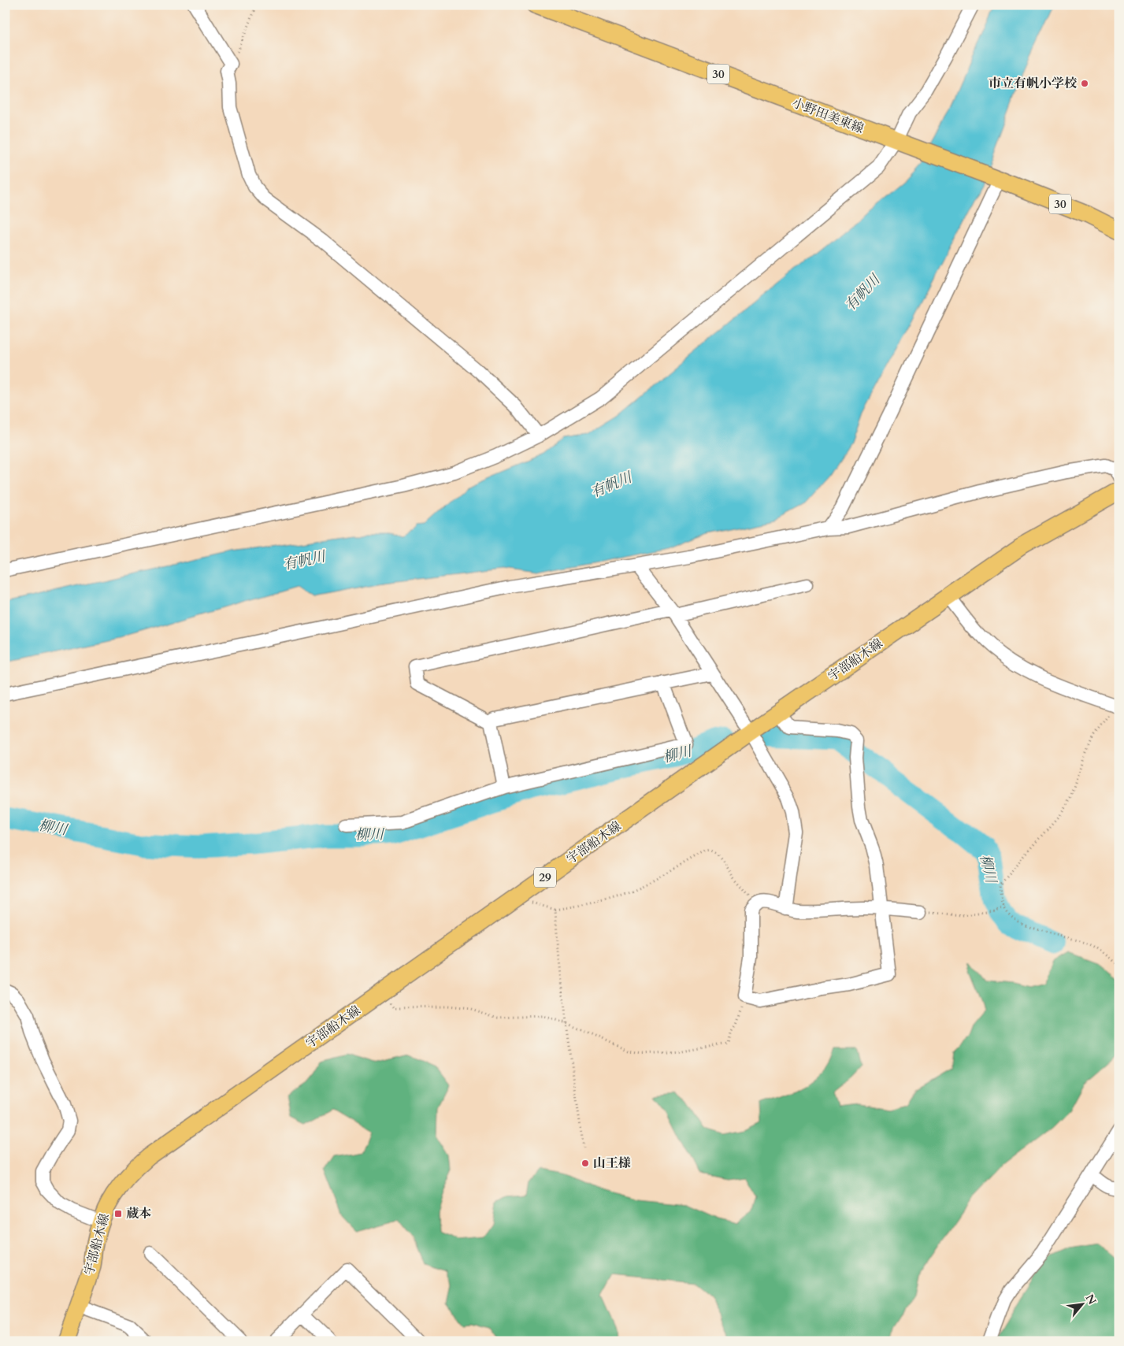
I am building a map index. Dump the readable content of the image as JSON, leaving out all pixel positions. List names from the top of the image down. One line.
{"streets":{"main road":["30","小野田美東線","宇部船木線","29"]},"water":["有帆川","柳川"],"places":{"other":["市立有帆小学校","山王様"],"transit":["蔵本"]},"north":"top right"}
